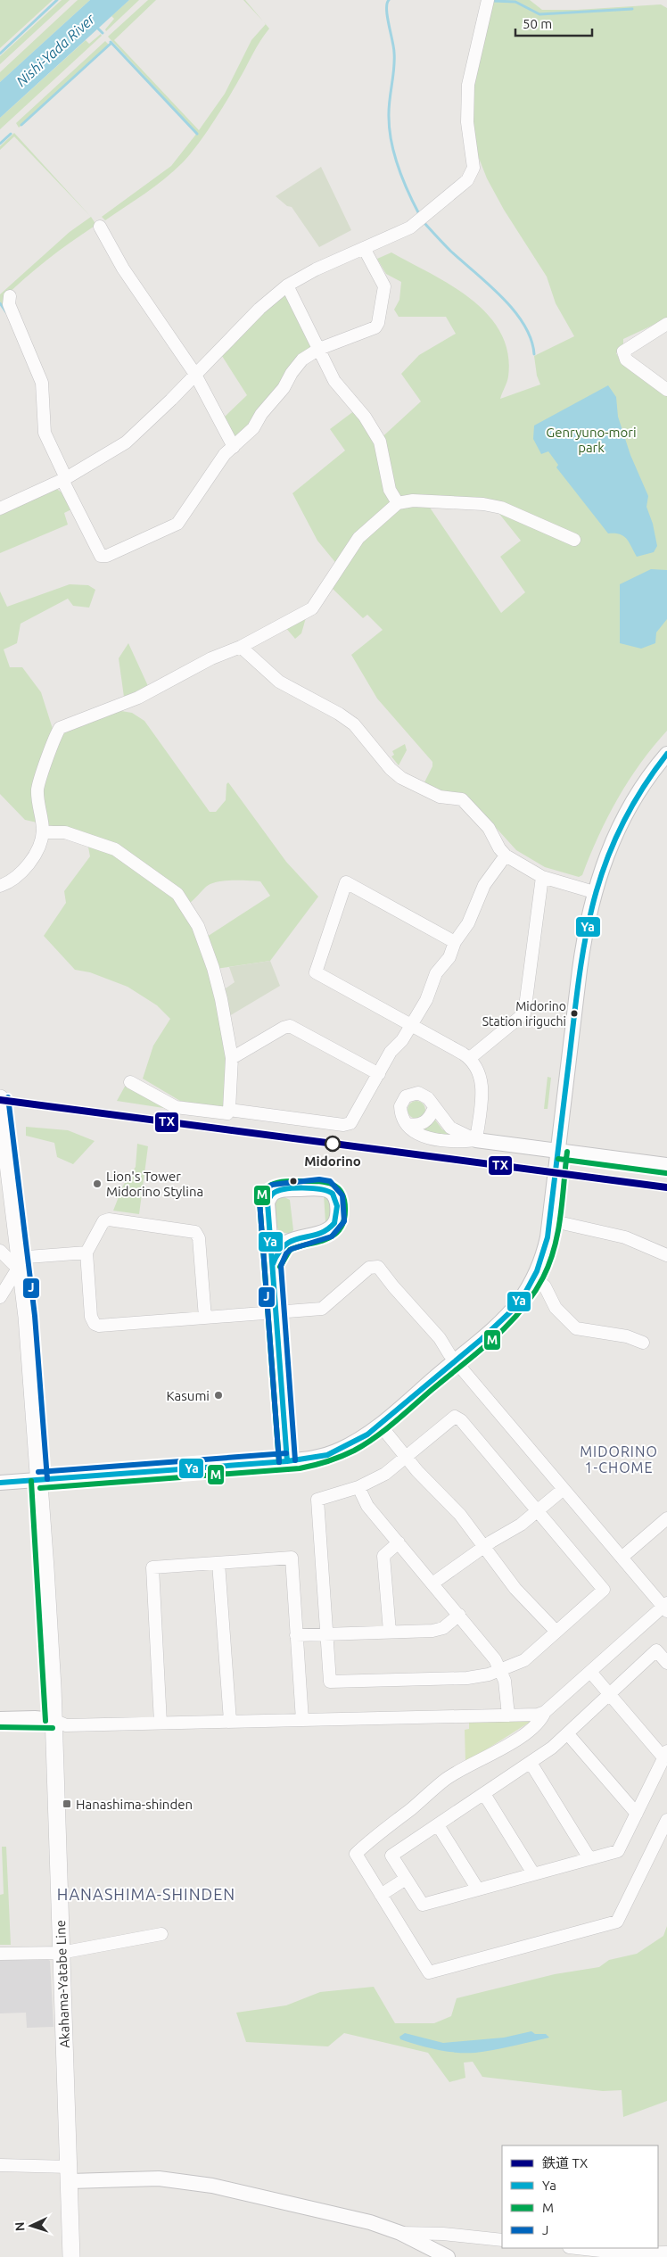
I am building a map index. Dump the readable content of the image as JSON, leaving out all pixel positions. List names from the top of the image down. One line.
{"streets":{"main road":["Akahama-Yatabe Line"]},"districts":["MIDORINO 1-CHOME","HANASHIMA-SHINDEN"],"water":["Nishi-Yada River"],"parks":["Genryuno-mori park"],"places":{"other":["Midorino Station iriguchi","Midorino","Lion's Tower Midorino Stylina","Kasumi"],"transit":["Hanashima-shinden"]},"lines":["transit line Ya","transit line J","rail line TX","transit line M"],"legend":["鉄道 TX","Ya","M","J"],"scale_bar":"50 m","north":"left"}
